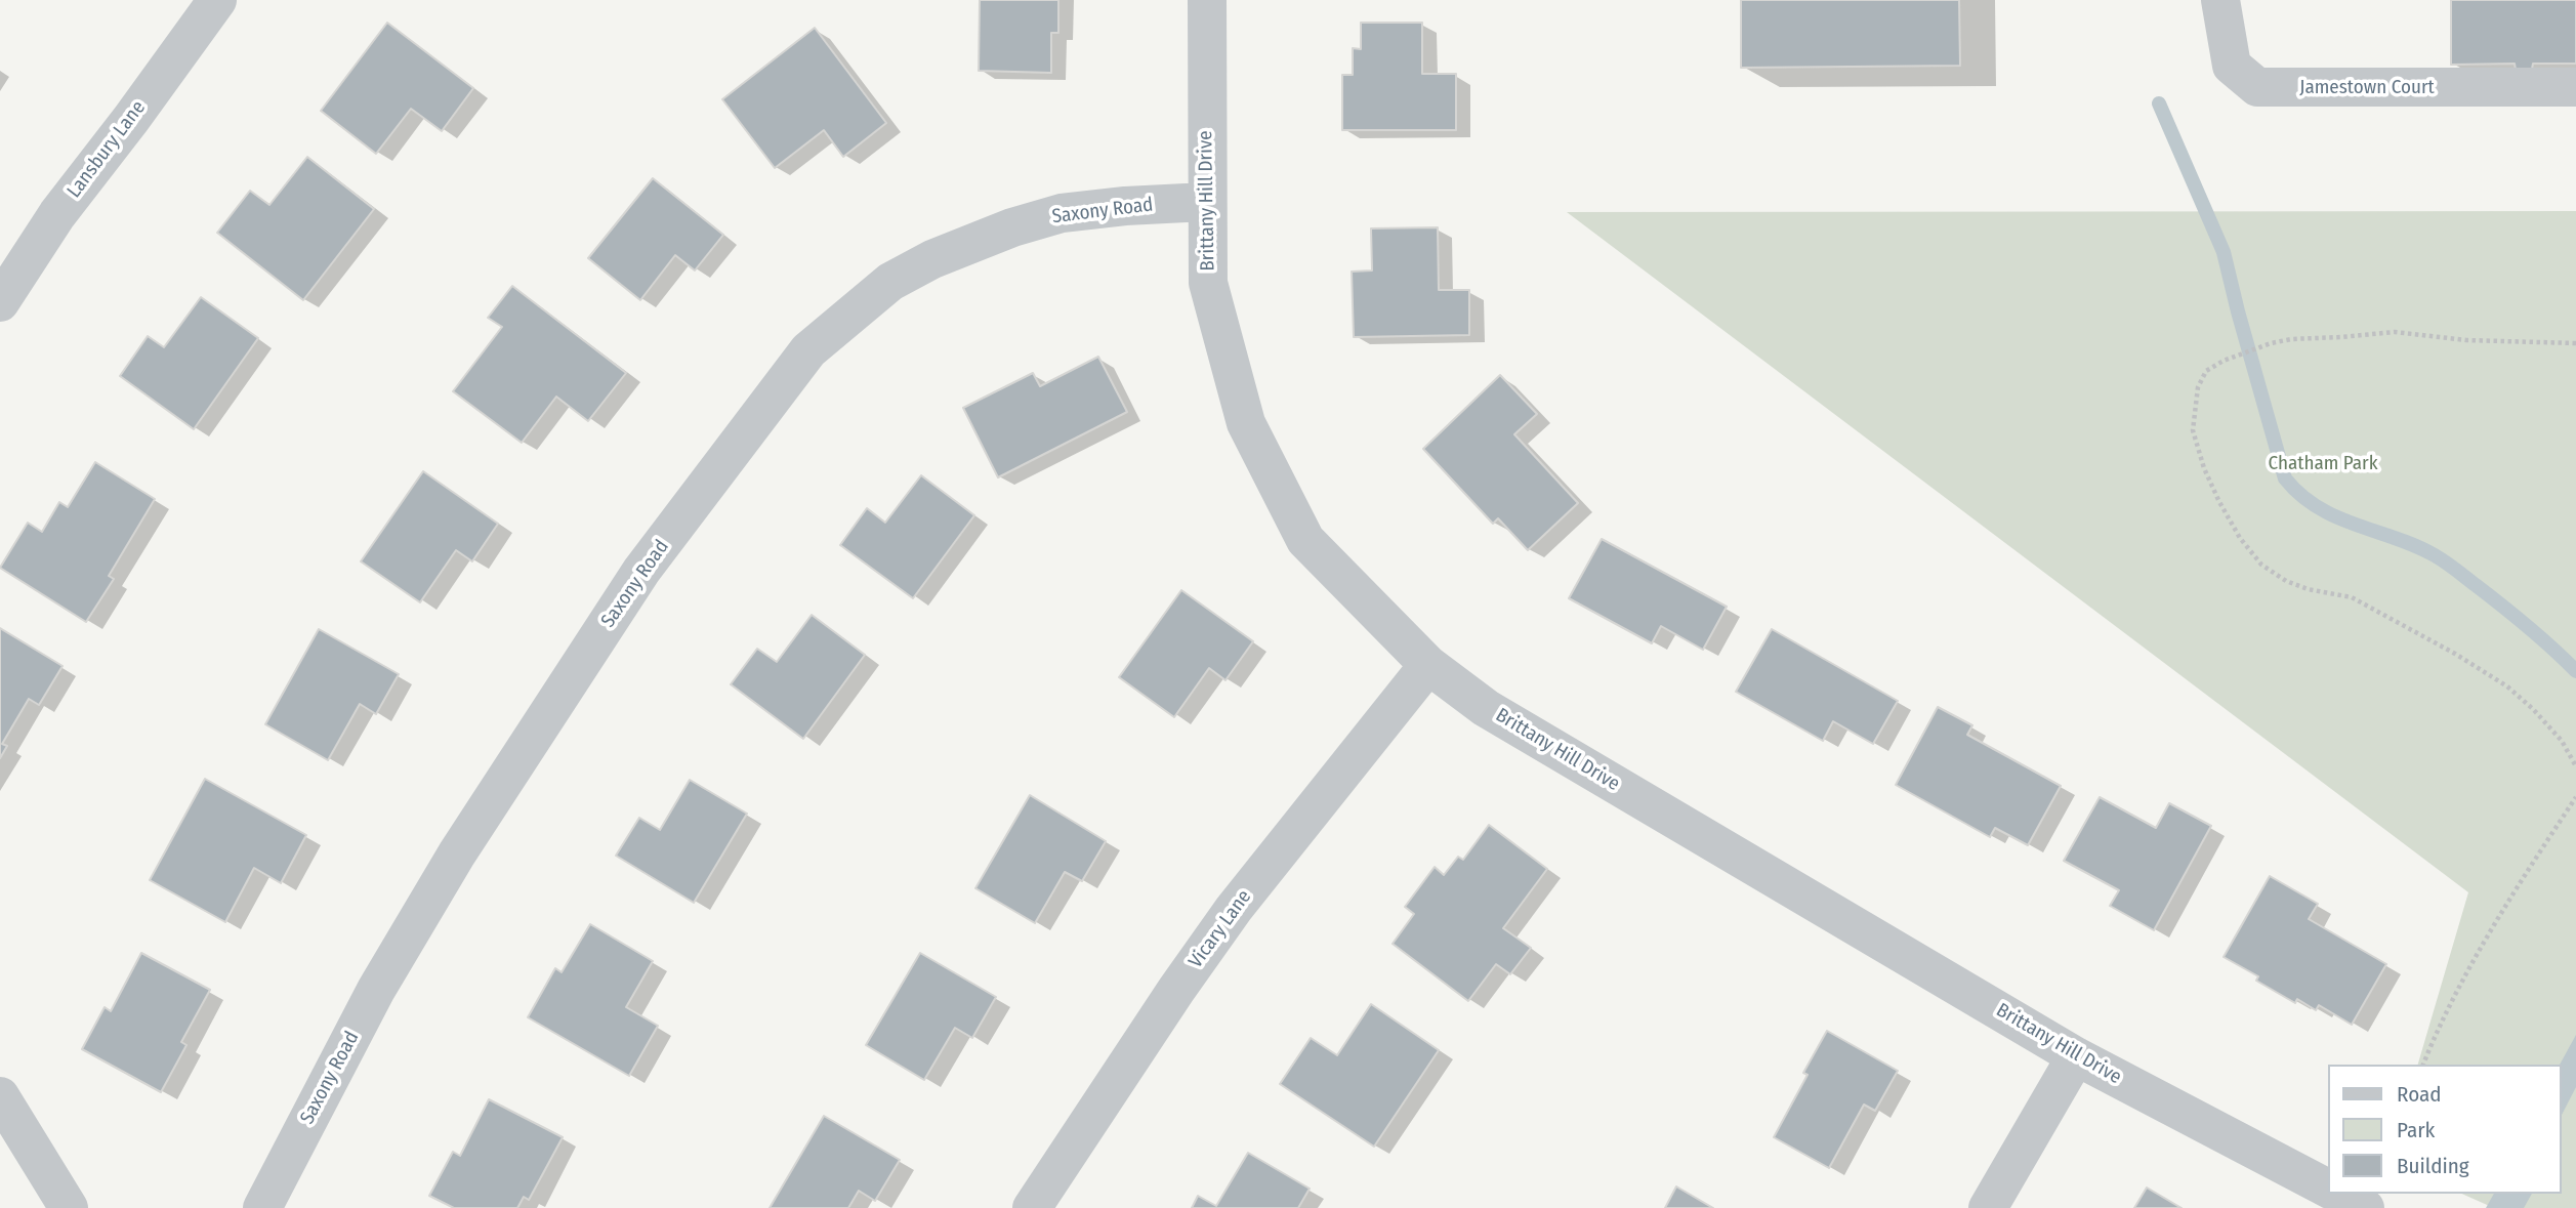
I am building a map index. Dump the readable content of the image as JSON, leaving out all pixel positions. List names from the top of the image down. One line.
{"streets":{"street":["Jamestown Court","Lansbury Lane","Brittany Hill Drive","Saxony Road","Vicary Lane"]},"crossings":[["Brittany Hill Drive","Saxony Road"],["Brittany Hill Drive","Vicary Lane"]],"parks":["Chatham Park"],"legend":["Road","Park","Building"]}
